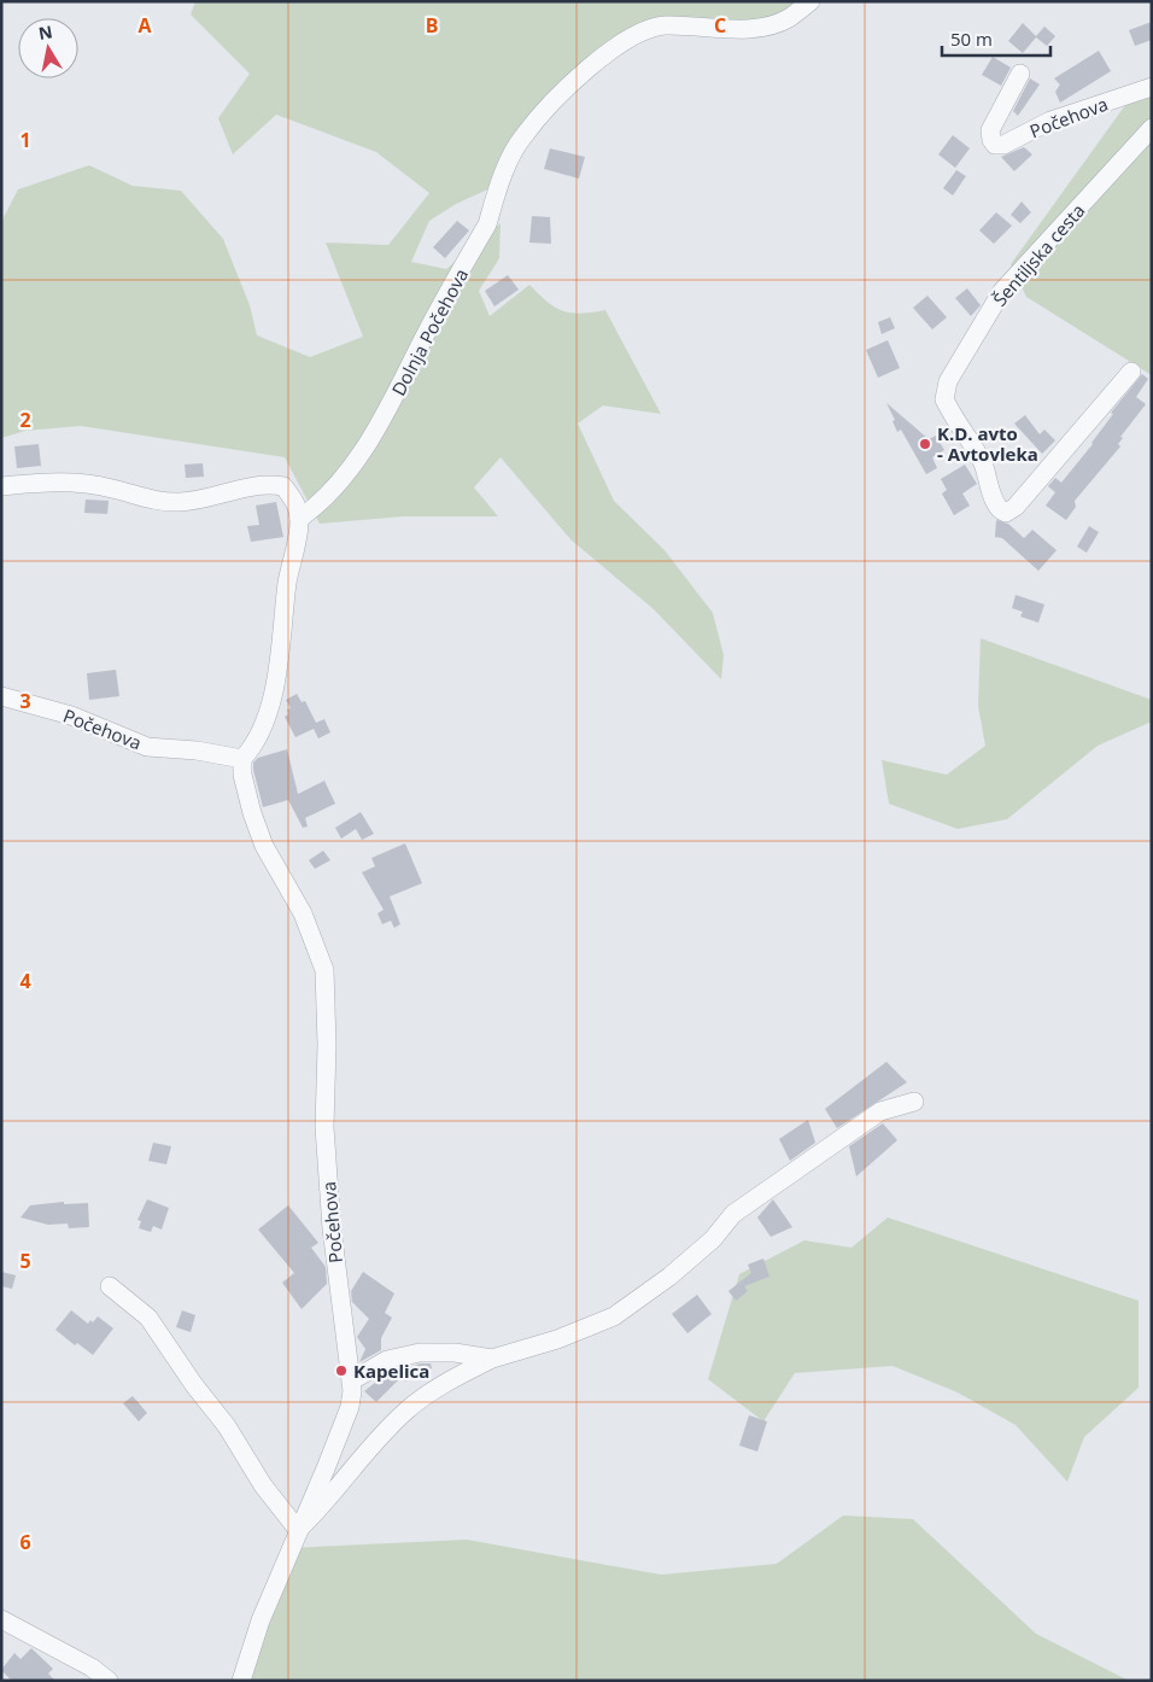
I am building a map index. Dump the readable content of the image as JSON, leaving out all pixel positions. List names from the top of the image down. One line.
{"streets":{"street":["Počehova","Šentiljska cesta","Dolnja Počehova"]},"places":["K.D. avto - Avtovleka","Kapelica"],"scale_bar":"50 m","north":"top","grid":{"columns":["A","B","C"],"rows":["1","2","3","4","5","6"]}}
